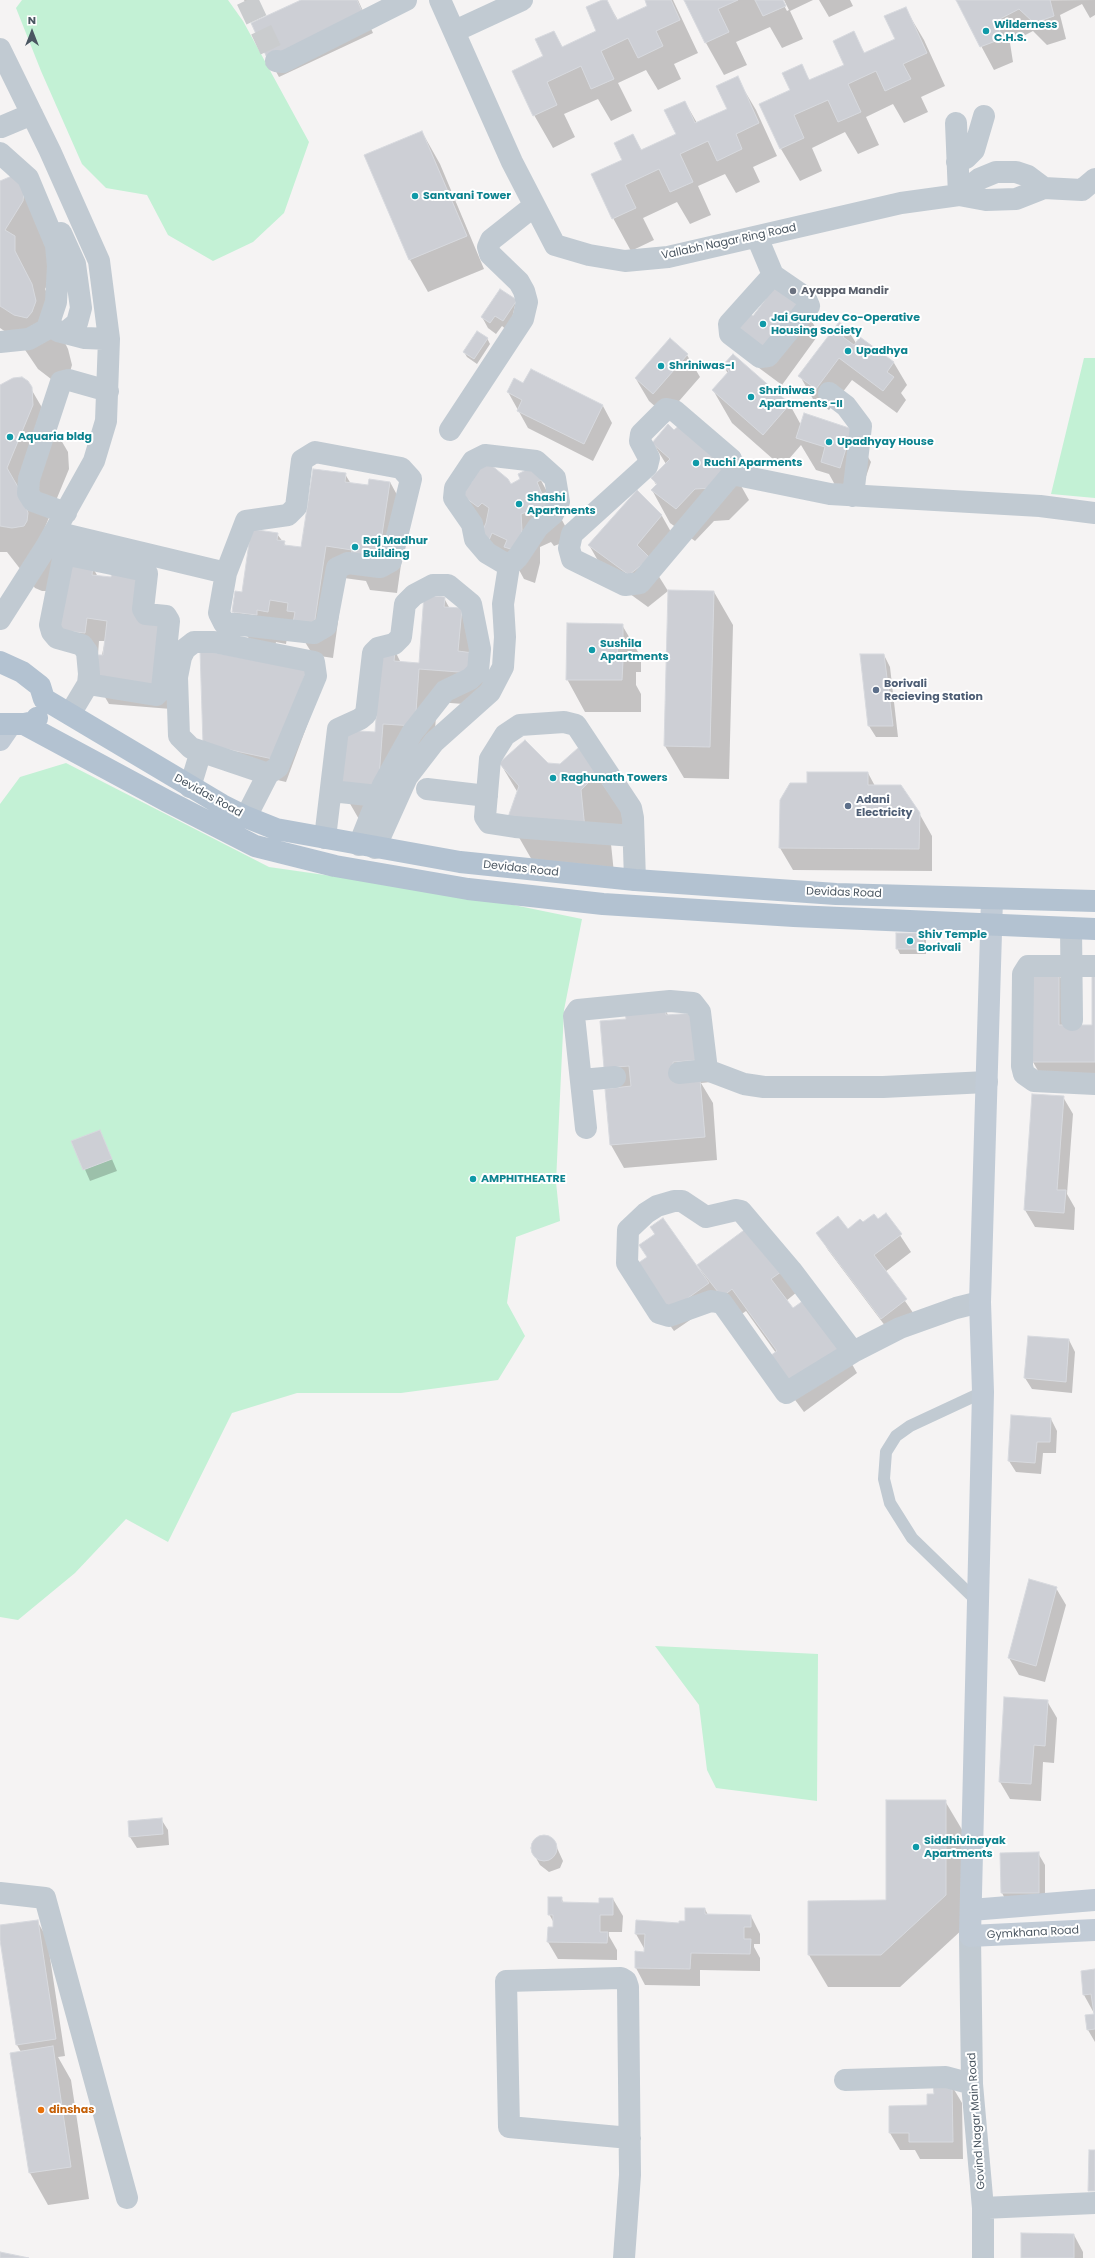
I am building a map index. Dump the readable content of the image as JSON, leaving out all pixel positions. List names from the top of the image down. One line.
{"streets":{"main road":["Devidas Road"],"street":["Vallabh Nagar Ring Road","Gymkhana Road","Govind Nagar Main Road"]},"crossings":[["Gymkhana Road","Govind Nagar Main Road"]],"places":["Wilderness C.H.S.","Santvani Tower","Ayappa Mandir","Jai Gurudev Co-Operative Housing Society","Upadhya","Shriniwas-I","Shriniwas Apartments -II","Aquaria bldg","Upadhyay House","Ruchi Aparments","Shashi Apartments","Raj Madhur Building","Sushila Apartments","Borivali Recieving Station","Raghunath Towers","Adani Electricity","Shiv Temple Borivali","AMPHITHEATRE","Siddhivinayak Apartments","dinshas"],"north":"top"}
